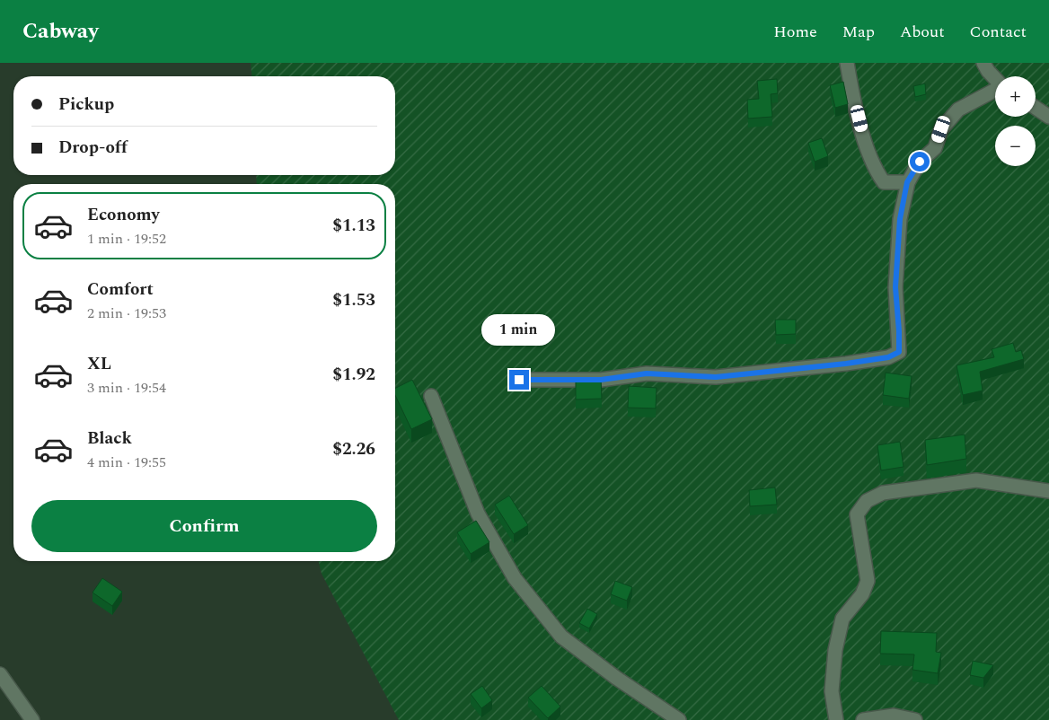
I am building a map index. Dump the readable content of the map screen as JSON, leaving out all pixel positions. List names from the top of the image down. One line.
{"page":{"header":"Cabway","nav":["Home","Map","About","Contact"],"map_buttons":["+","−"],"banner":["Pickup","Drop-off"],"list":[{"name":"Economy","note":"1 min · 19:52","value":"$1.13"},{"name":"Comfort","note":"2 min · 19:53","value":"$1.53"},{"name":"XL","note":"3 min · 19:54","value":"$1.92"},{"name":"Black","note":"4 min · 19:55","value":"$2.26"}],"bubble":"1 min","buttons":"Confirm"}}
